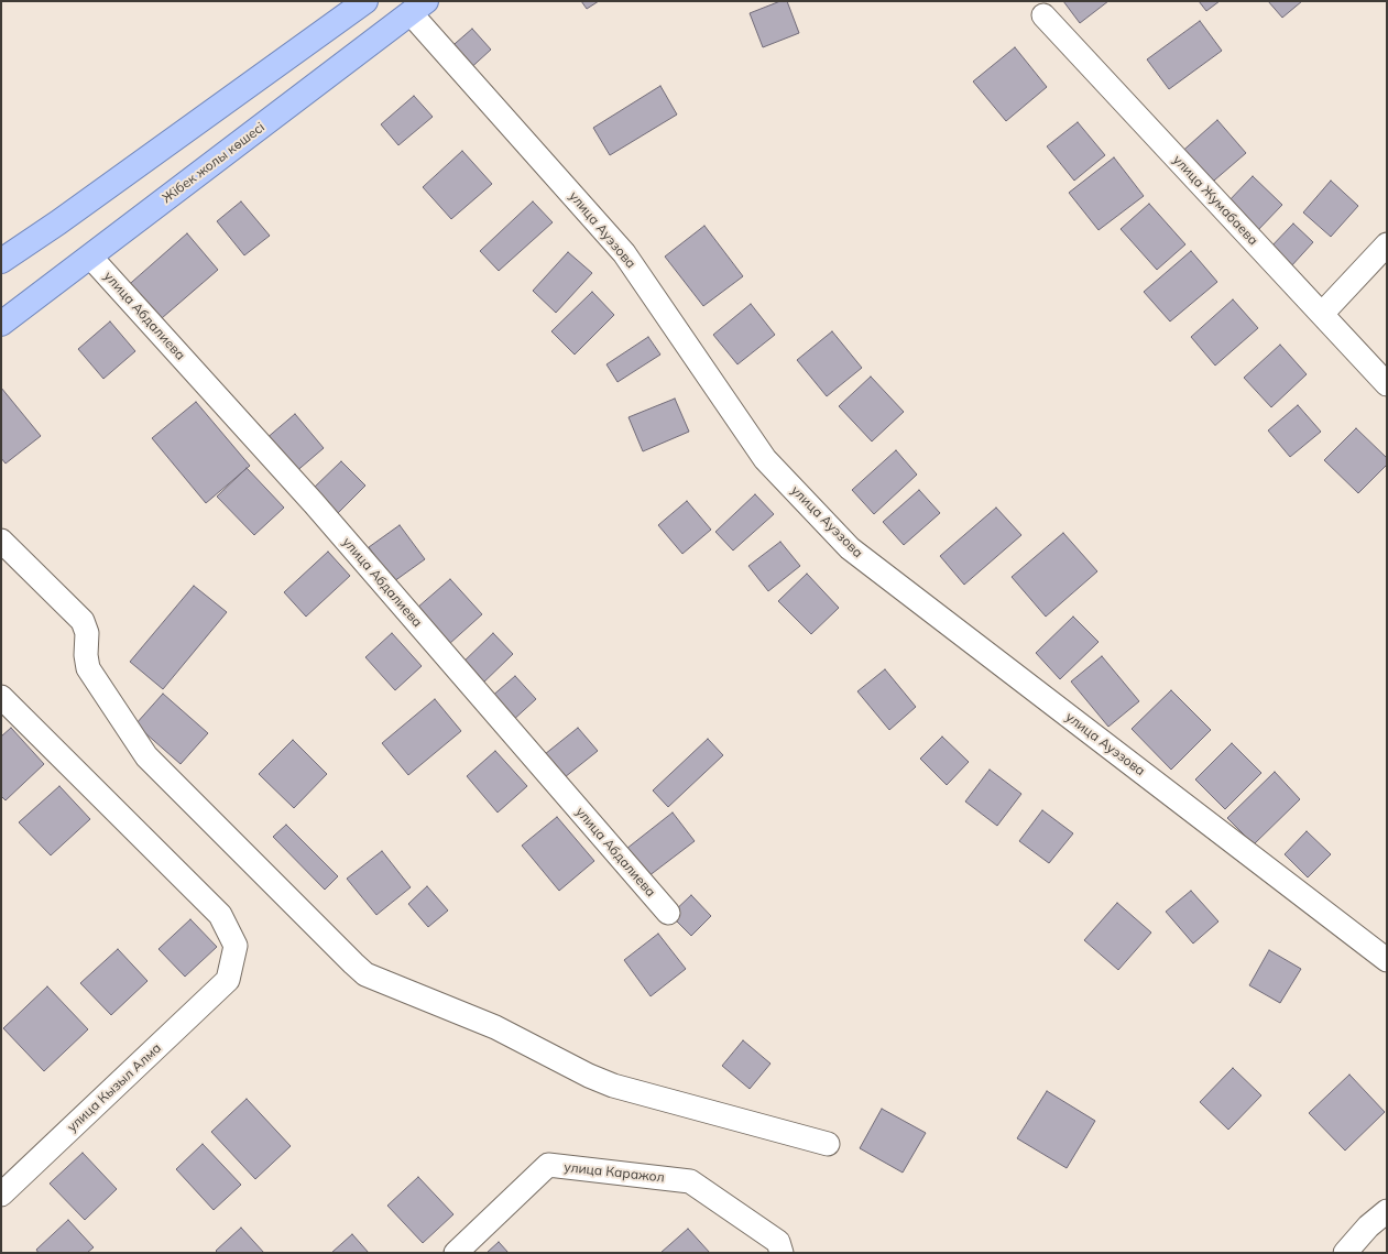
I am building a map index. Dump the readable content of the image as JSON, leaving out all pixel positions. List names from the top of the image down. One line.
{"streets":{"main road":["Жібек жолы көшесі"],"street":["улица Жумабаева","улица Ауэзова","улица Абдалиева","улица Кызыл Алма","улица Каражол"]},"crossings":[["Жібек жолы көшесі","улица Ауэзова"],["Жібек жолы көшесі","улица Абдалиева"]]}
